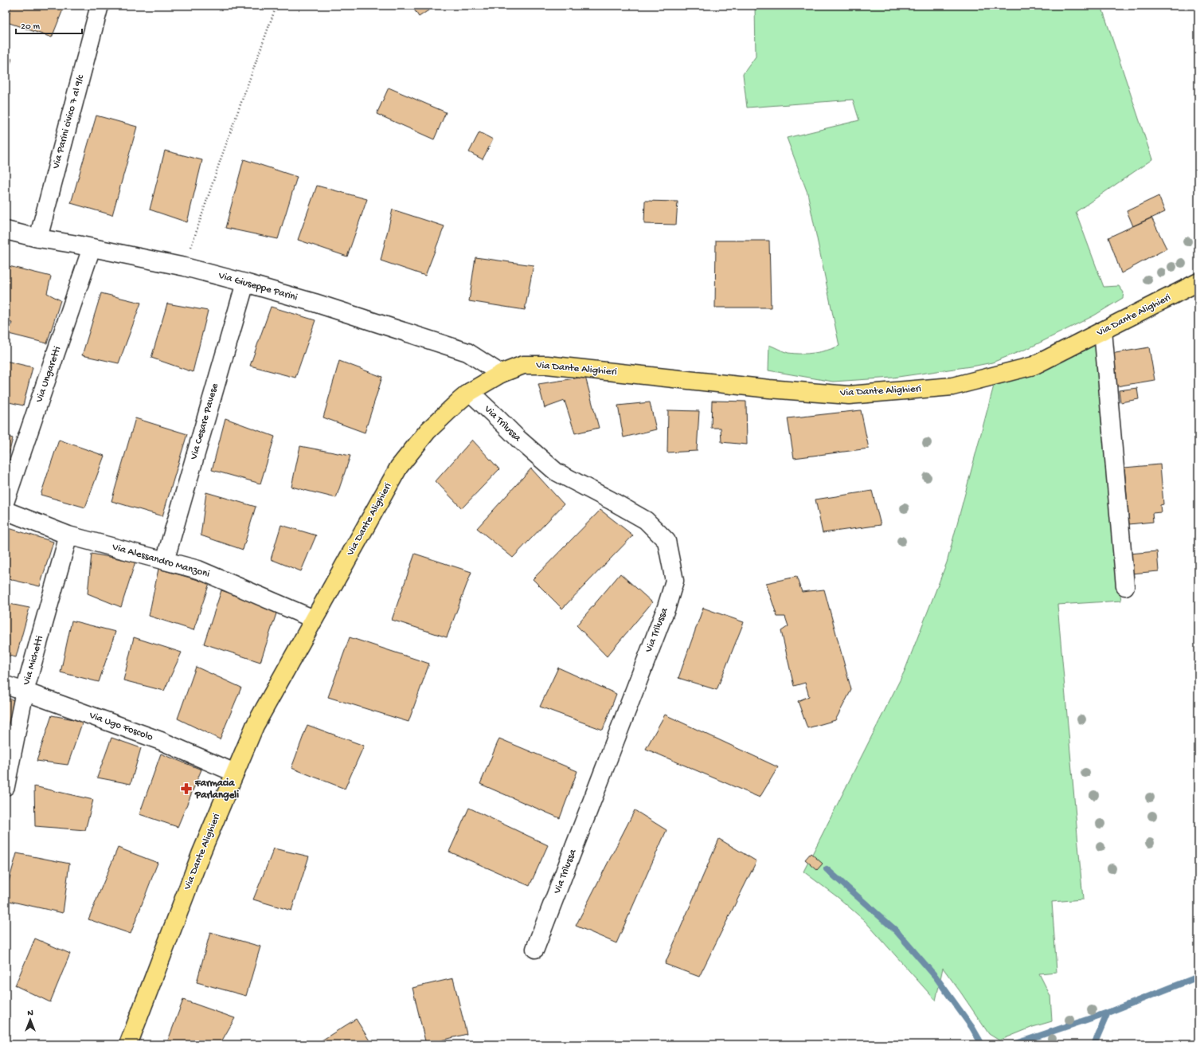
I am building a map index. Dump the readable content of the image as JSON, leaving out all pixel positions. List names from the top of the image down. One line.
{"streets":{"main road":["Via Dante Alighieri"],"street":["Via Parini civico 7 al 9/c","Via Giuseppe Parini","Via Ungaretti","Via Cesare Pavese","Via Trilussa","Via Alessandro Manzoni","Via Michetti","Via Ugo Foscolo"]},"crossings":[["Via Parini civico 7 al 9/c","Via Giuseppe Parini"],["Via Giuseppe Parini","Via Dante Alighieri"],["Via Giuseppe Parini","Via Ungaretti"],["Via Giuseppe Parini","Via Cesare Pavese"],["Via Dante Alighieri","Via Trilussa"],["Via Dante Alighieri","Via Alessandro Manzoni"],["Via Dante Alighieri","Via Ugo Foscolo"],["Via Cesare Pavese","Via Alessandro Manzoni"],["Via Alessandro Manzoni","Via Michetti"],["Via Michetti","Via Ugo Foscolo"]],"places":{"pharmacy":["Farmacia Parlangeli"]},"scale_bar":"20 m","north":"top"}
